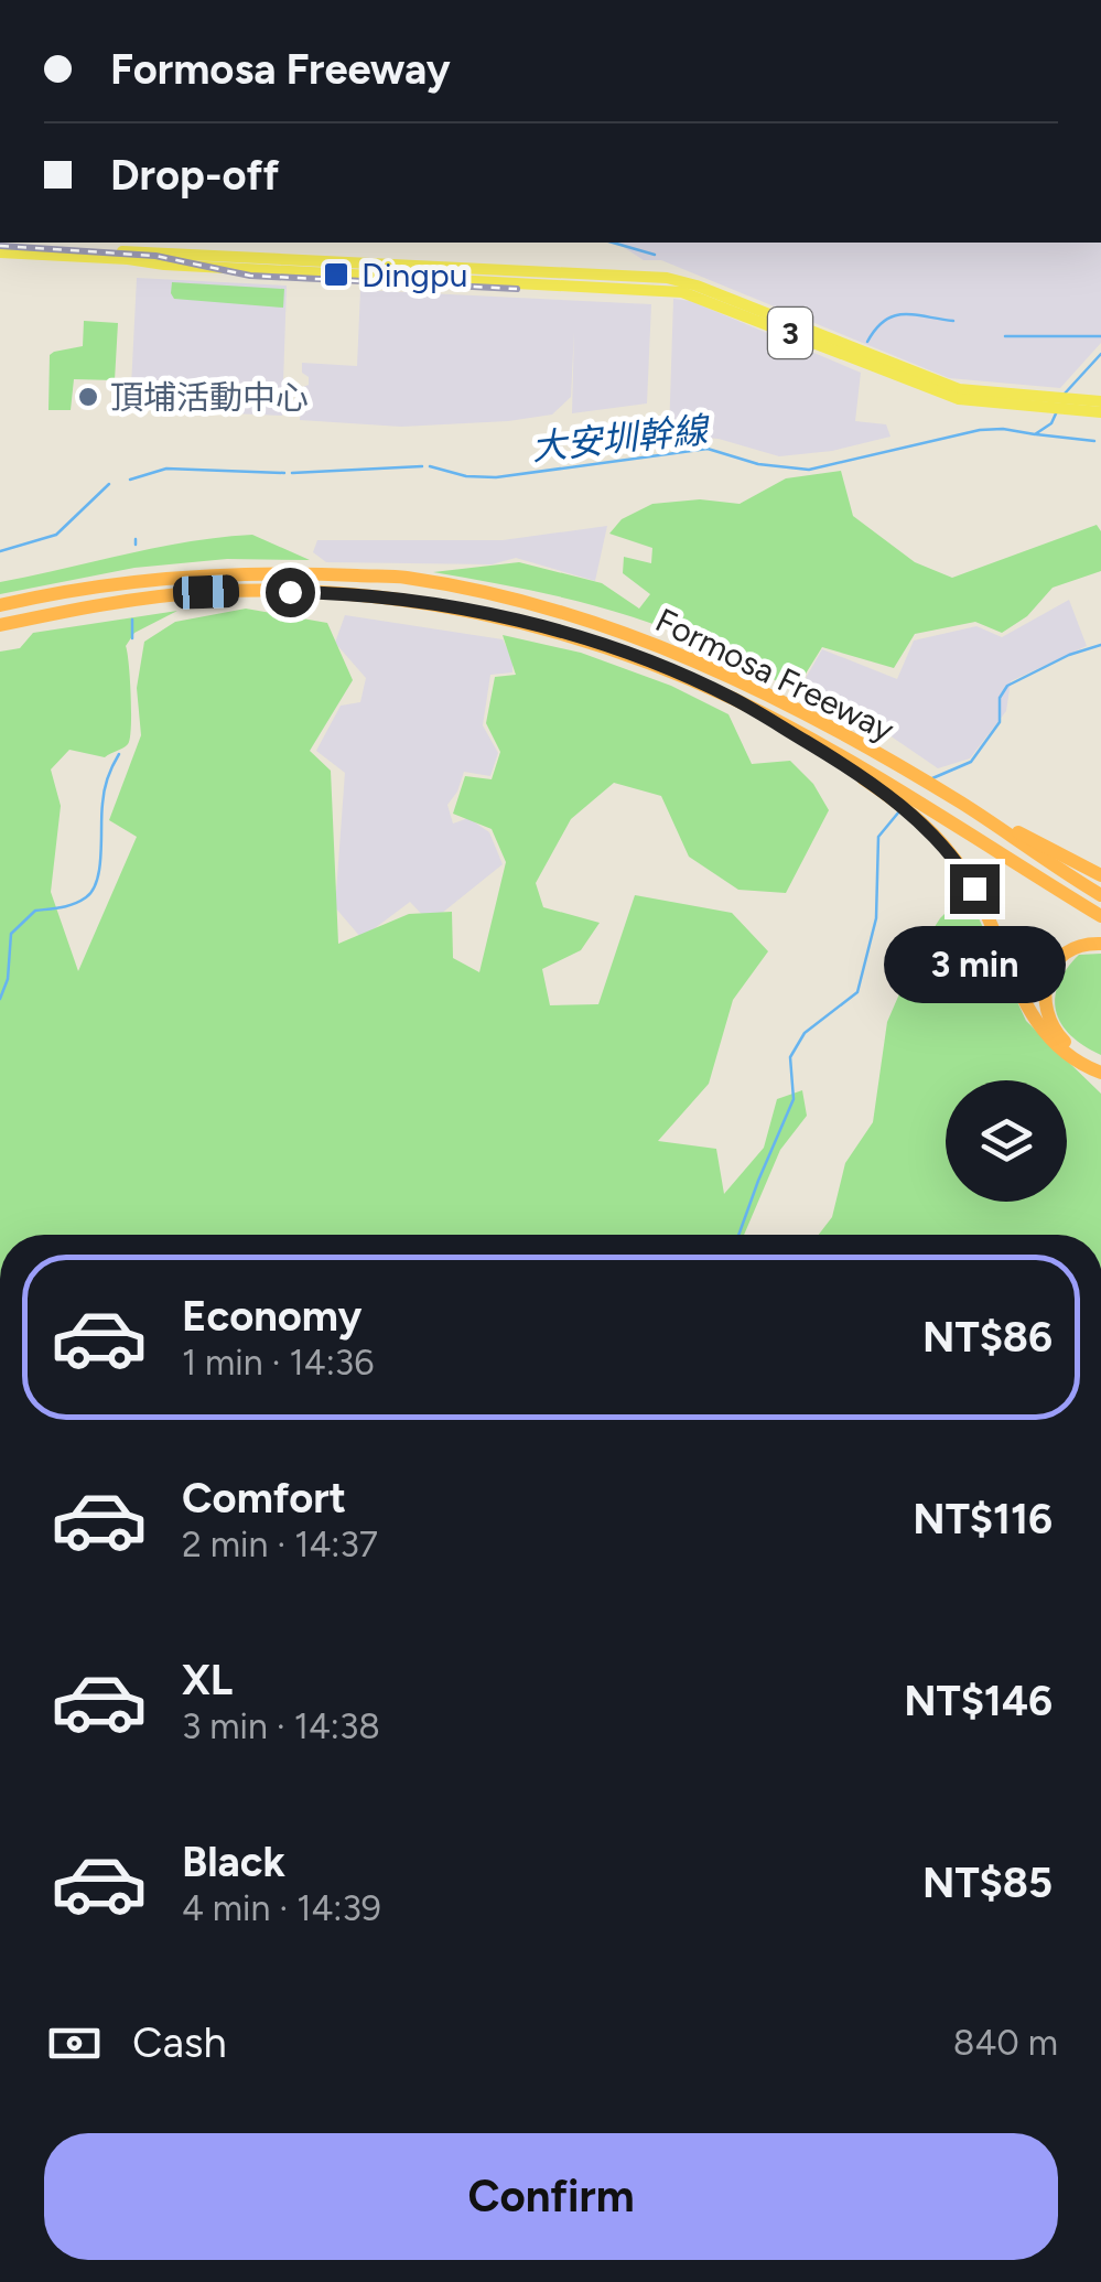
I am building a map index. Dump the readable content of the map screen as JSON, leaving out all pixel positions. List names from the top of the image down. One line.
{"streets":{"highway":["Formosa Freeway"],"main road":["3"]},"water":["大安圳幹線"],"places":{"transit":["Dingpu"],"other":["頂埔活動中心"]},"page":{"banner":["Formosa Freeway","Drop-off"],"bubble":"3 min","list":[{"name":"Economy","note":"1 min · 14:36","value":"NT$86"},{"name":"Comfort","note":"2 min · 14:37","value":"NT$116"},{"name":"XL","note":"3 min · 14:38","value":"NT$146"},{"name":"Black","note":"4 min · 14:39","value":"NT$85"}],"pay":["Cash","840 m"],"buttons":"Confirm"}}
